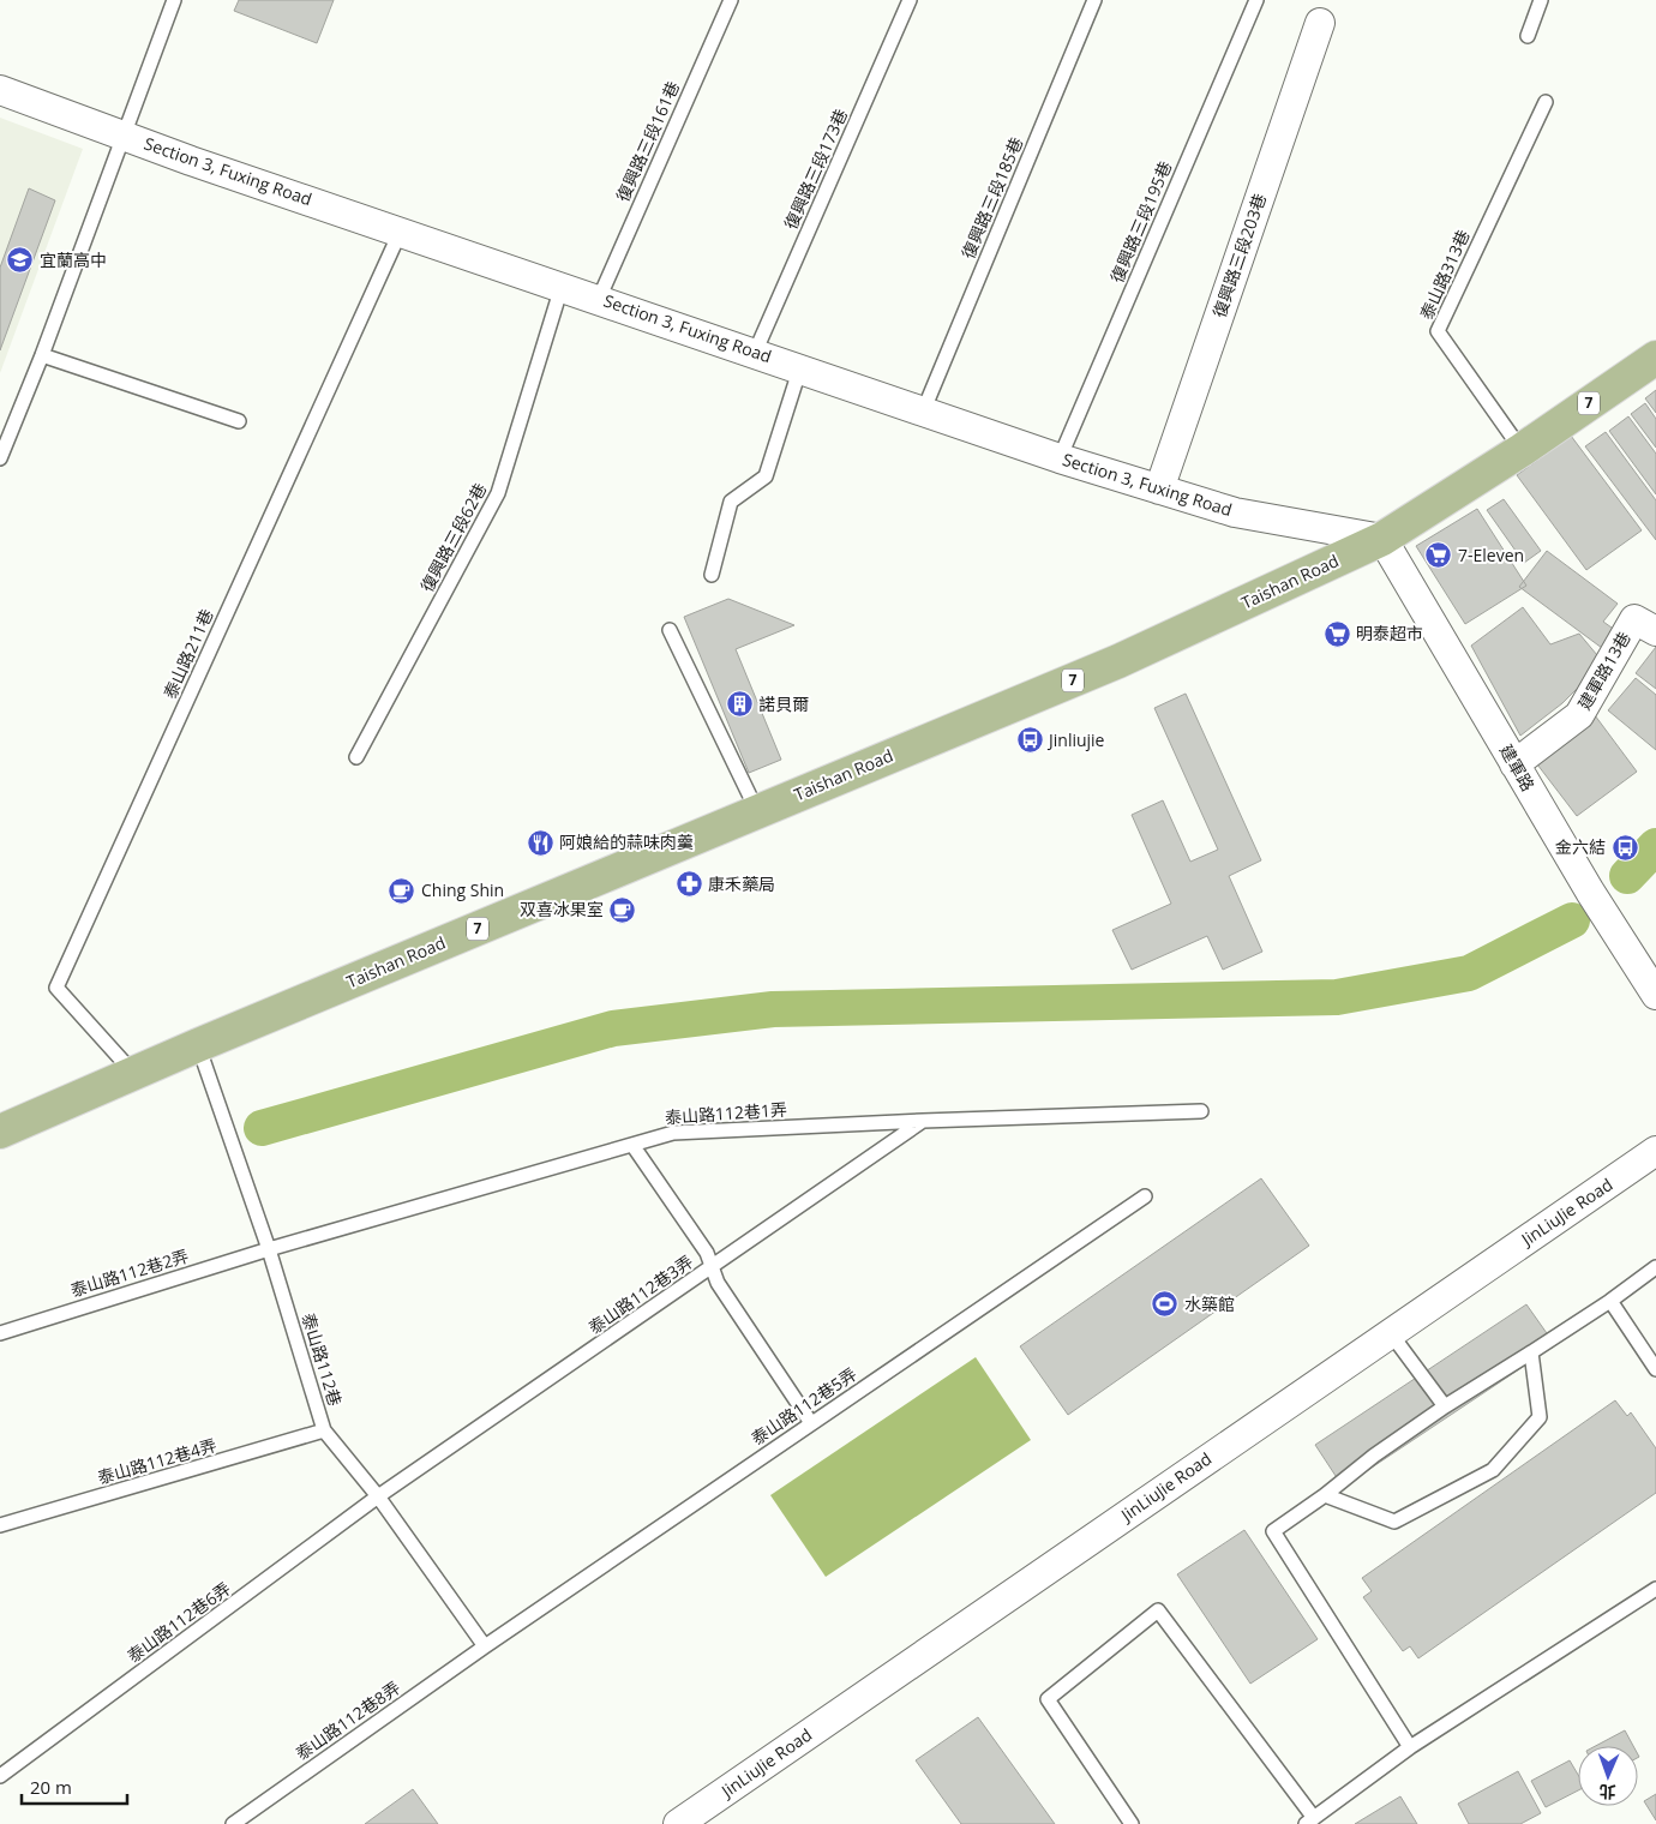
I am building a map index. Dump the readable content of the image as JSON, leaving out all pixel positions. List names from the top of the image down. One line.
{"streets":{"main road":["7","Taishan Road"],"street":["Section 3, Fuxing Road","復興路三段203巷","建軍路13巷","建軍路","JinLiuJie Road"],"lane":["復興路三段161巷","復興路三段173巷","復興路三段185巷","復興路三段195巷","泰山路313巷","復興路三段62巷","泰山路211巷","泰山路112巷1弄","泰山路112巷2弄","泰山路112巷3弄","泰山路112巷","泰山路112巷5弄","泰山路112巷4弄","泰山路112巷6弄","泰山路112巷8弄"]},"crossings":[["復興路三段161巷","Section 3, Fuxing Road"],["復興路三段173巷","Section 3, Fuxing Road"],["Section 3, Fuxing Road","復興路三段185巷"],["Section 3, Fuxing Road","復興路三段195巷"],["Section 3, Fuxing Road","復興路三段203巷"],["Section 3, Fuxing Road","復興路三段62巷"],["Section 3, Fuxing Road","Taishan Road"],["Section 3, Fuxing Road","泰山路211巷"],["Section 3, Fuxing Road","建軍路"],["泰山路313巷","Taishan Road"],["Taishan Road","泰山路211巷"],["Taishan Road","建軍路"],["Taishan Road","泰山路112巷"],["建軍路13巷","建軍路"],["泰山路112巷1弄","泰山路112巷2弄"],["泰山路112巷1弄","泰山路112巷3弄"],["泰山路112巷1弄","泰山路112巷"],["泰山路112巷2弄","泰山路112巷"],["泰山路112巷3弄","泰山路112巷"],["泰山路112巷3弄","泰山路112巷6弄"],["泰山路112巷","泰山路112巷5弄"],["泰山路112巷","泰山路112巷4弄"],["泰山路112巷","泰山路112巷6弄"],["泰山路112巷","泰山路112巷8弄"],["泰山路112巷5弄","泰山路112巷8弄"]],"places":{"school or university":["宜蘭高中"],"supermarket":["7-Eleven","明泰超市"],"building":["諾貝爾"],"bus stop":["Jinliujie","金六結"],"restaurant":["阿娘給的蒜味肉羹"],"pharmacy":["康禾藥局"],"cafe":["Ching Shin","双喜冰果室"],"sports":["水築館"]},"scale_bar":"20 m","north":"bottom"}
